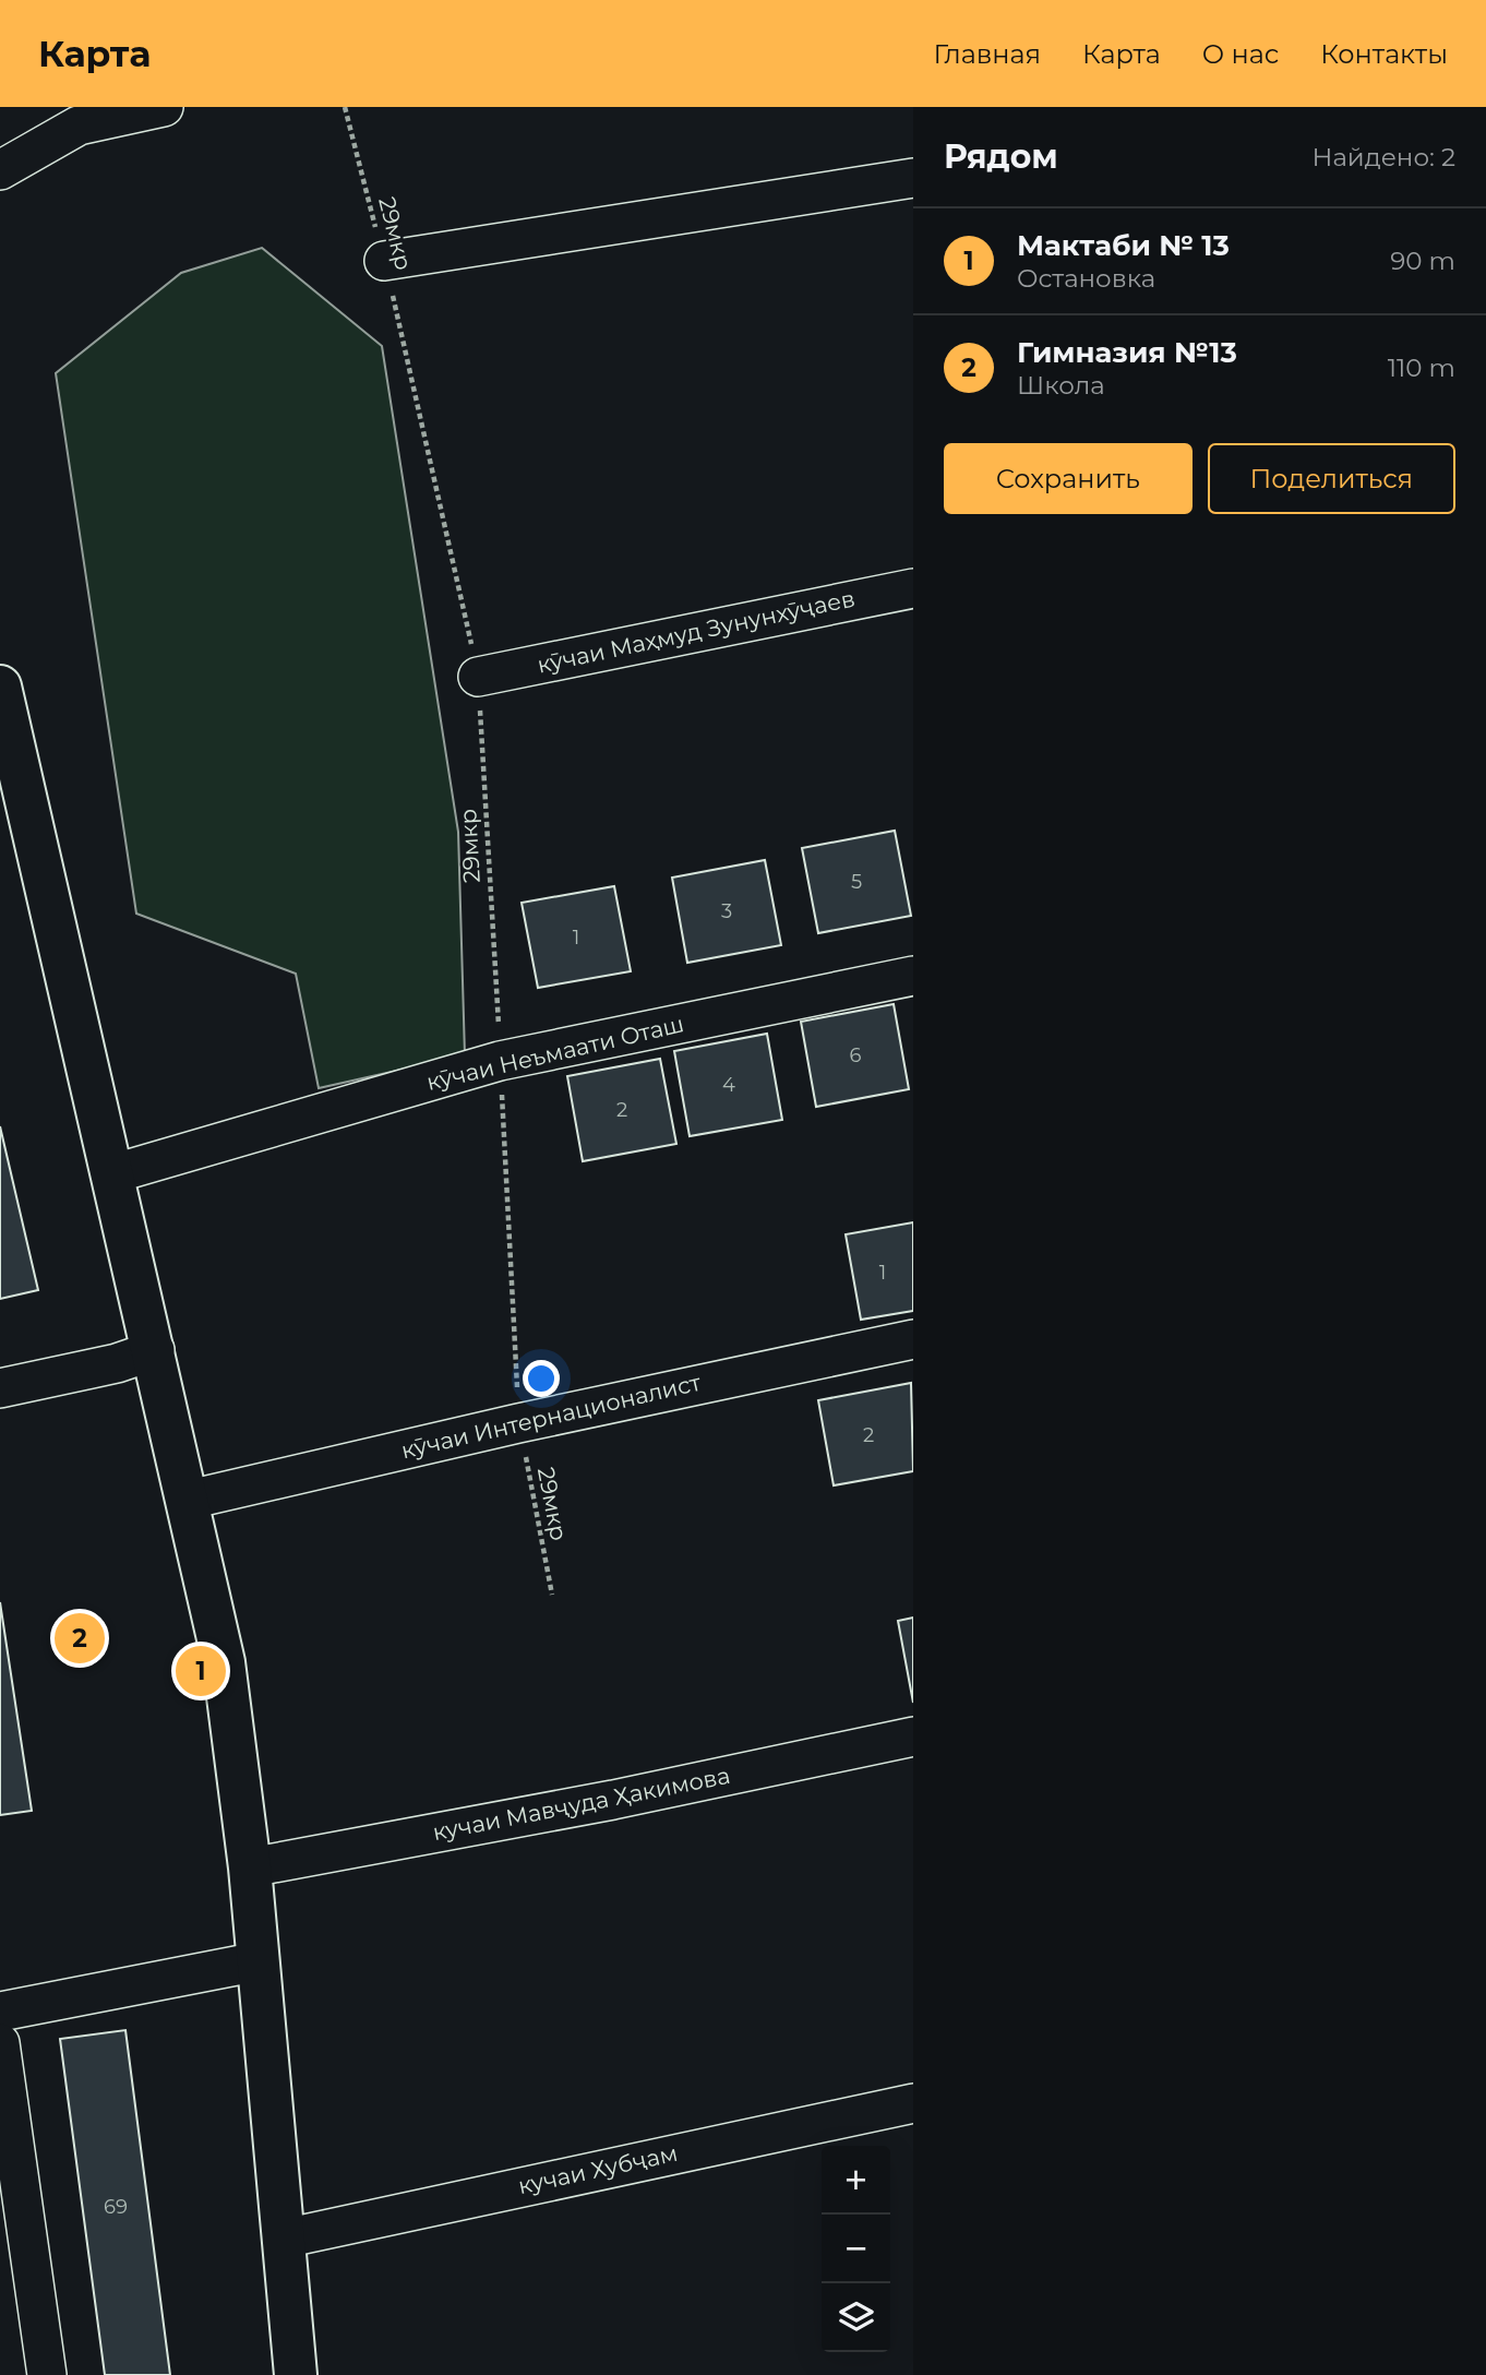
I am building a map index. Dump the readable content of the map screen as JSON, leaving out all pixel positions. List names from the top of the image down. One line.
{"streets":{"street":["кӯчаи Маҳмуд Зунунхӯҷаев","кӯчаи Неъмаати Оташ","кӯчаи Интернационалист","кучаи Мавҷуда Ҳакимова","кучаи Хубҷам"],"path":["29мкр"]},"crossings":[["29мкр","кӯчаи Маҳмуд Зунунхӯҷаев"],["29мкр","кӯчаи Неъмаати Оташ"],["29мкр","кӯчаи Интернационалист"]],"house_numbers":["5","3","1","6","4","2","1","2","69"],"page":{"header":"Карта","nav":["Главная","Карта","О нас","Контакты"],"heading":["Рядом","Найдено: 2"],"list":[{"mark":"1","name":"Мактаби № 13","note":"Остановка","value":"90 m"},{"mark":"2","name":"Гимназия №13","note":"Школа","value":"110 m"}],"buttons":["Сохранить","Поделиться"],"pins":["2","1"],"map_buttons":["+","−"]}}
